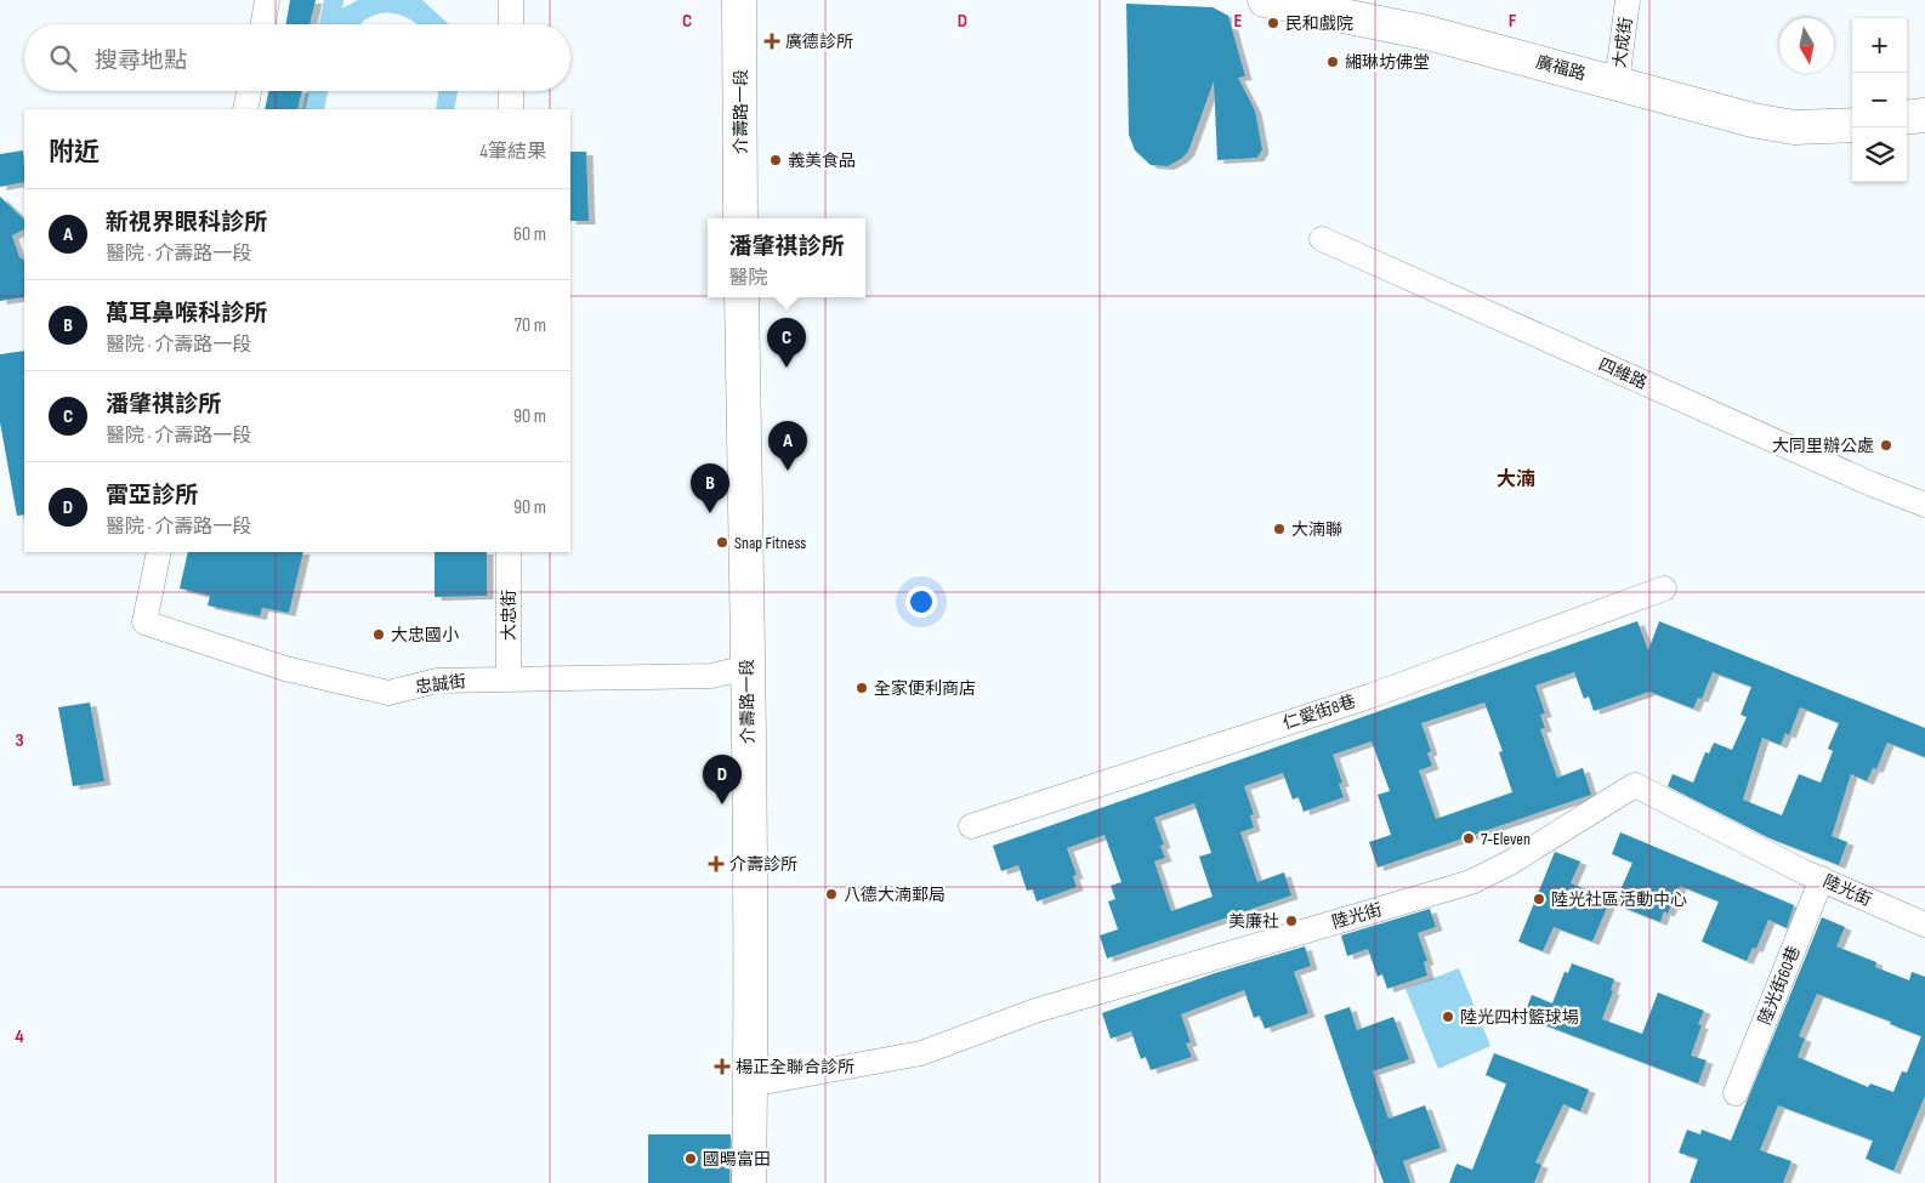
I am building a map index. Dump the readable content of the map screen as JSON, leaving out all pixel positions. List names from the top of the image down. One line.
{"streets":{"main road":["廣福路","介壽路一段"],"street":["大成街","四維路","大忠街","忠誠街","仁愛街8巷","陸光街","陸光街60巷"]},"crossings":[["大成街","廣福路"],["介壽路一段","忠誠街"],["介壽路一段","陸光街"],["大忠街","忠誠街"],["陸光街","陸光街60巷"]],"districts":["大湳"],"places":{"other":["民和戲院","緗琳坊佛堂","義美食品","大同里辦公處","大湳聯","Snap Fitness","大忠國小","全家便利商店","7-Eleven","八德大湳郵局","陸光社區活動中心","美廉社","陸光四村籃球場","國暘富田"],"health":["廣德診所","介壽診所","楊正全聯合診所"]},"north":"bottom","page":{"map_buttons":["+","−"],"search":"搜尋地點","heading":["附近","4筆結果"],"list":[{"mark":"A","name":"新視界眼科診所","note":"醫院 · 介壽路一段","value":"60 m"},{"mark":"B","name":"萬耳鼻喉科診所","note":"醫院 · 介壽路一段","value":"70 m"},{"mark":"C","name":"潘肇祺診所","note":"醫院 · 介壽路一段","value":"90 m"},{"mark":"D","name":"雷亞診所","note":"醫院 · 介壽路一段","value":"90 m"}],"popup":["潘肇祺診所","醫院"],"pins":["C","A","B","D"]},"grid":{"columns":["C","D","E","F"],"rows":["3","4"]}}
